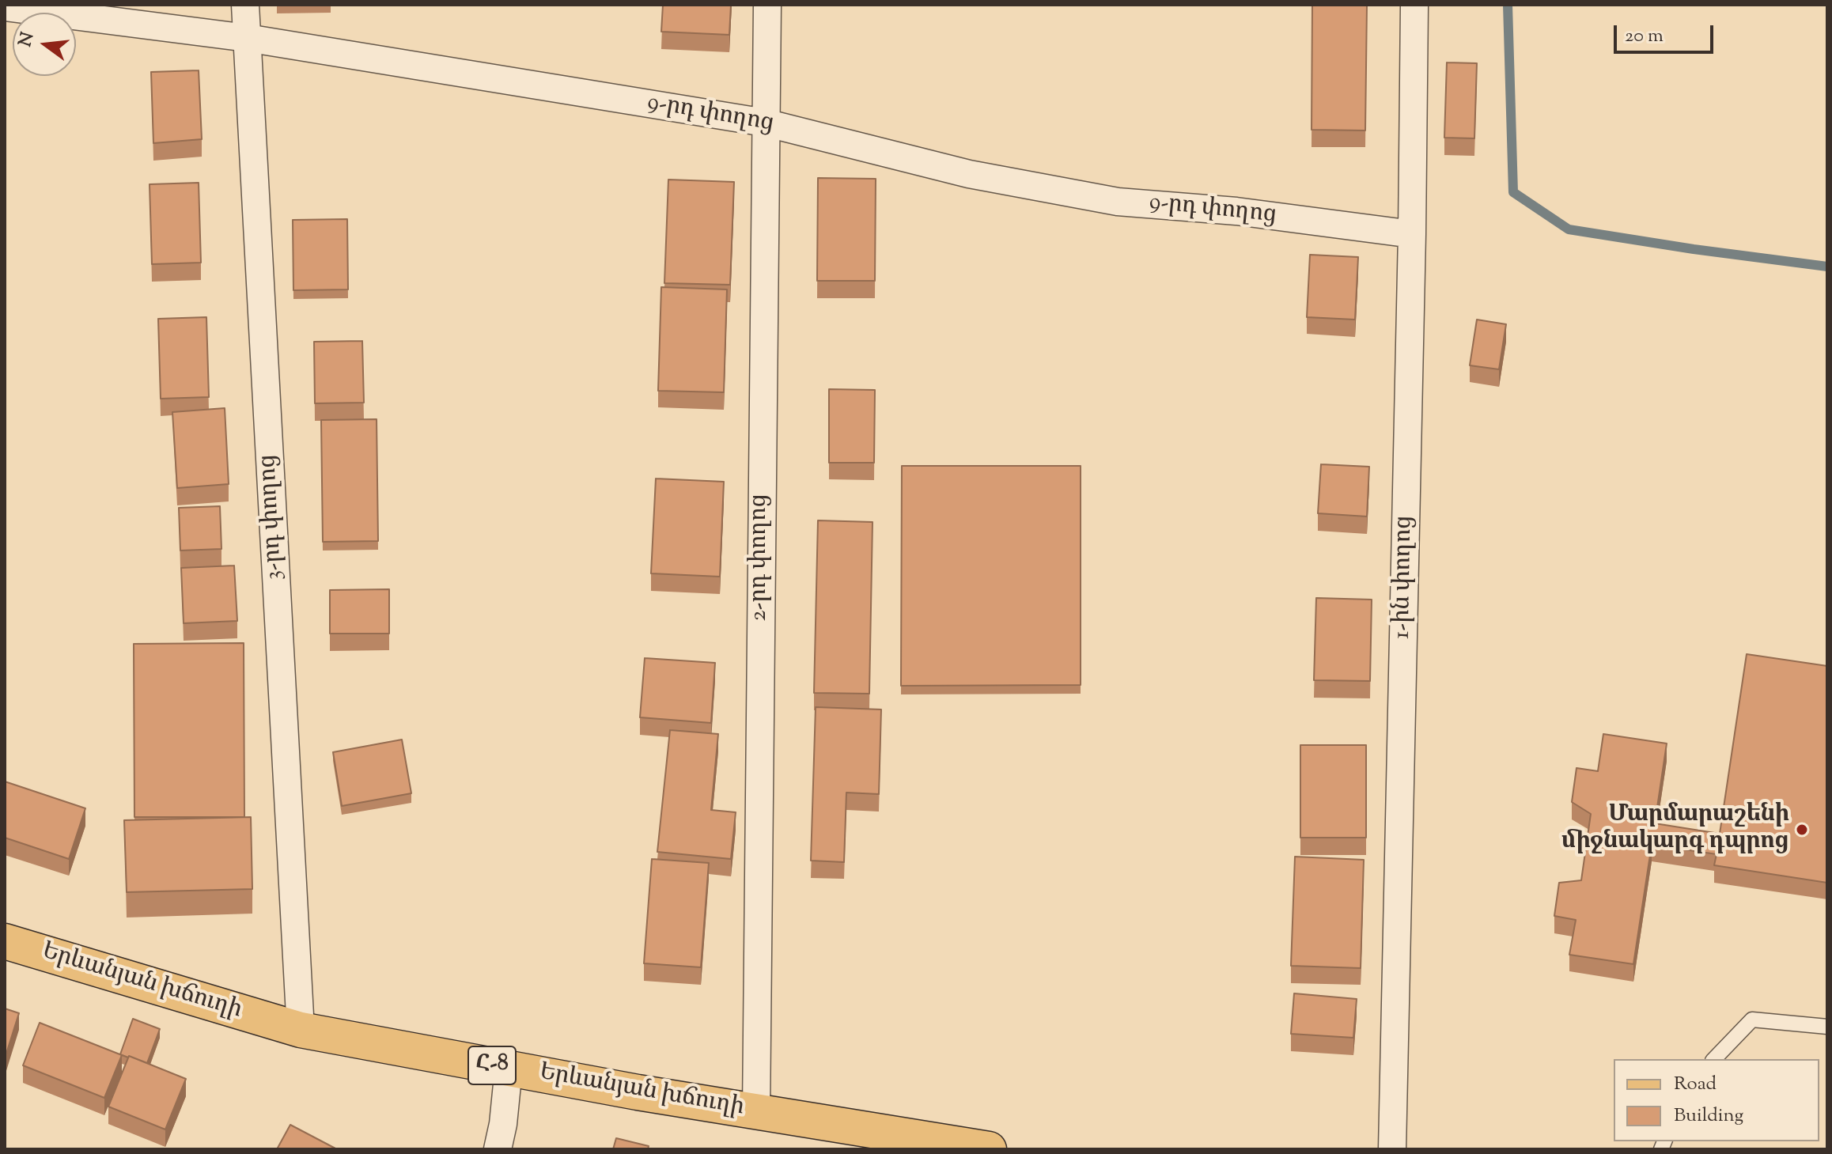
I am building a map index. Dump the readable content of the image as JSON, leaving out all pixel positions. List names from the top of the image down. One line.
{"streets":{"main road":["Երևանյան խճուղի","Հ-8"],"street":["9-րդ փողոց","3-րդ փողոց","2-րդ փողոց","1-ին փողոց"]},"crossings":[["9-րդ փողոց","3-րդ փողոց"],["9-րդ փողոց","2-րդ փողոց"],["9-րդ փողոց","1-ին փողոց"],["3-րդ փողոց","Երևանյան խճուղի"],["2-րդ փողոց","Երևանյան խճուղի"]],"places":["Մարմարաշենի միջնակարգ դպրոց"],"legend":["Road","Building"],"scale_bar":"20 m","north":"left"}
